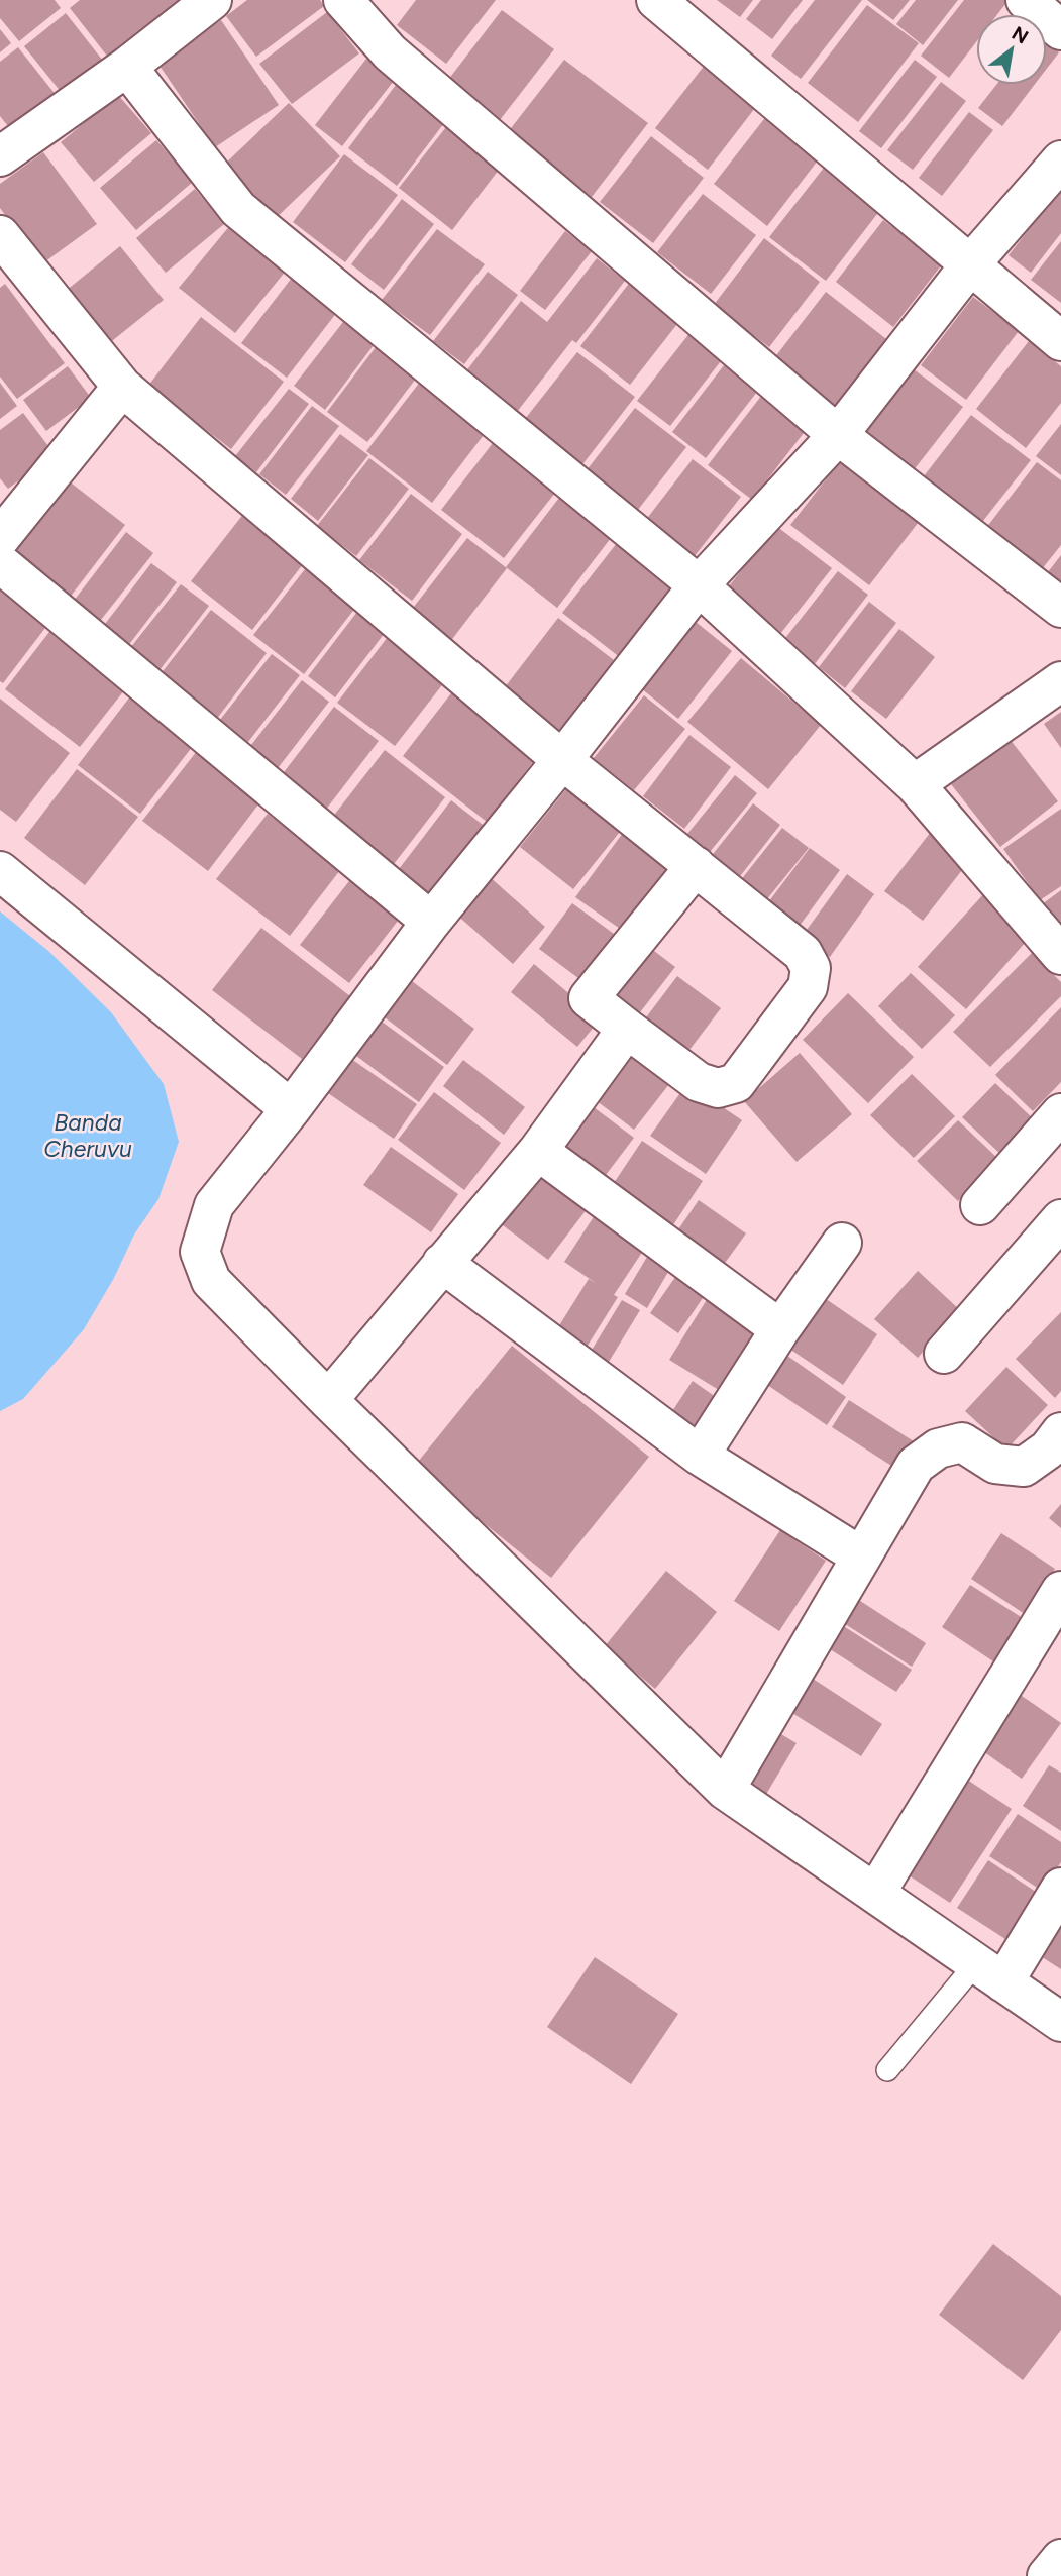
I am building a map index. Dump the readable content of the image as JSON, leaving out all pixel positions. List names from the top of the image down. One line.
{"water":["Banda Cheruvu"],"north":"top right"}
